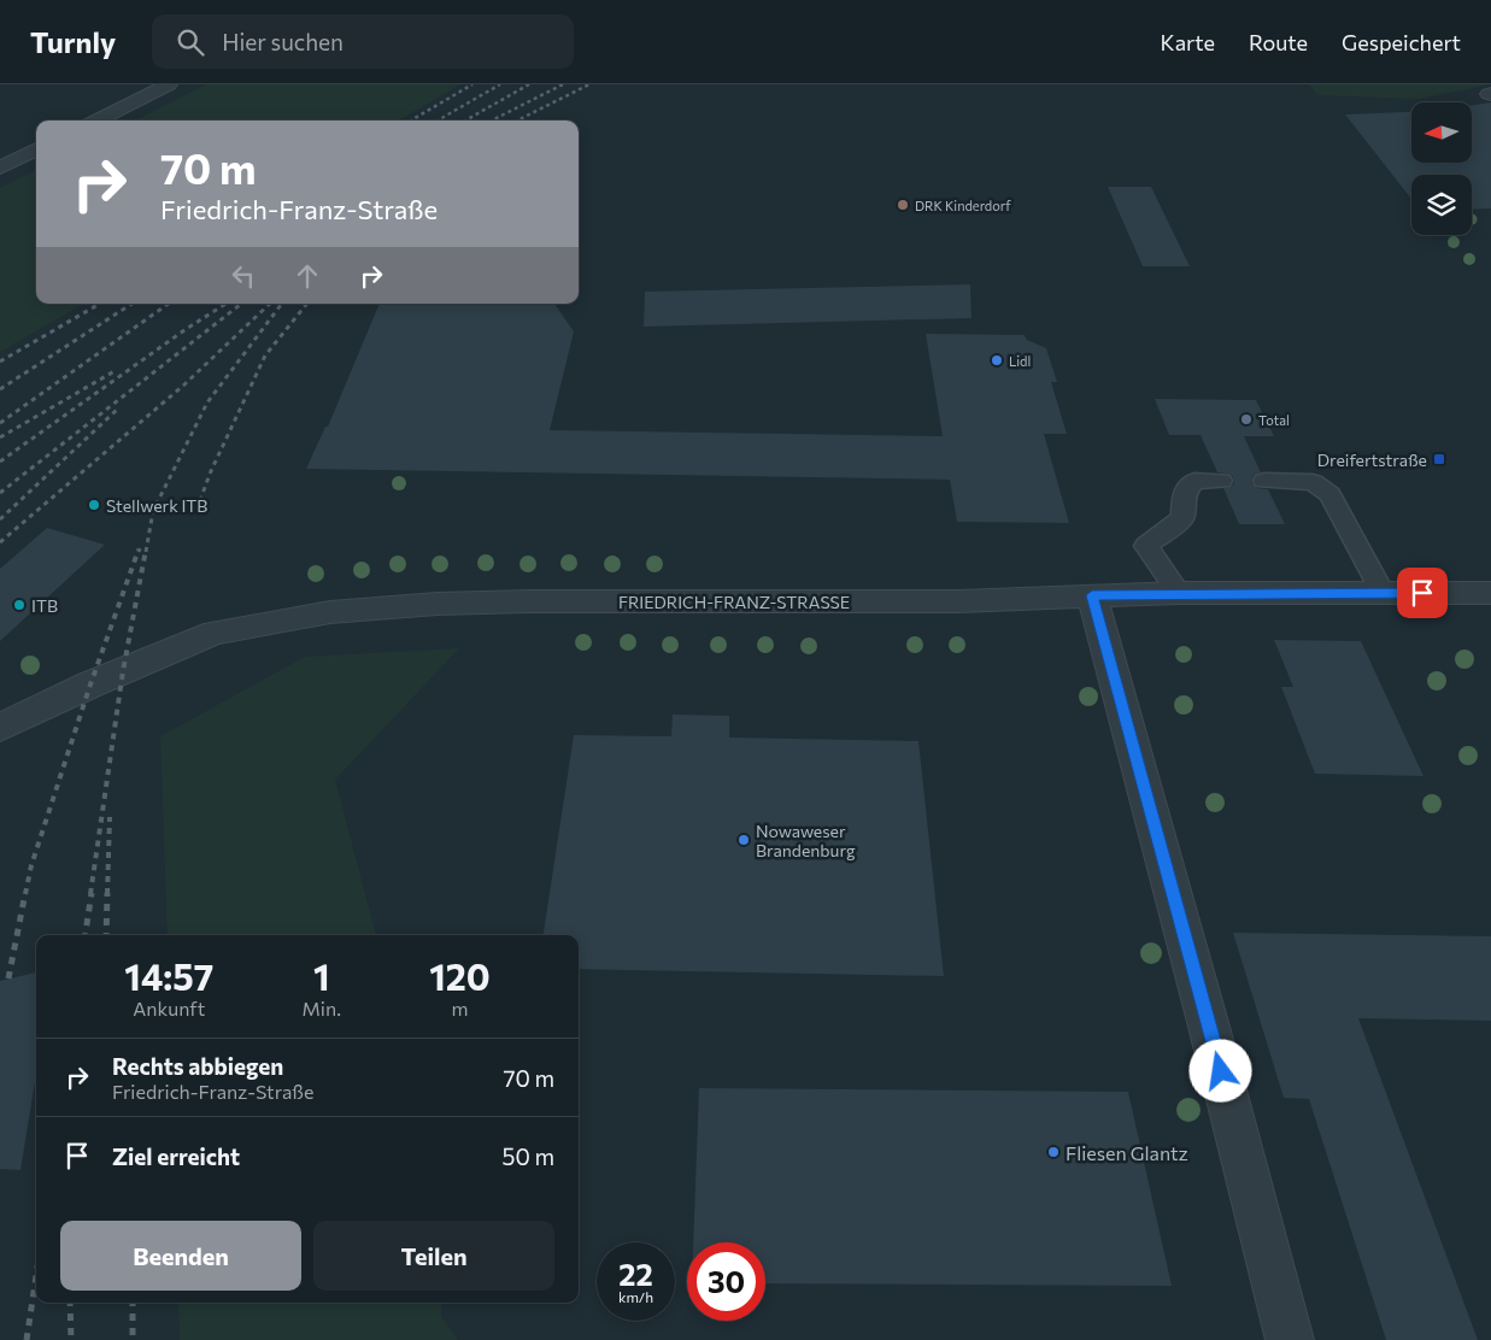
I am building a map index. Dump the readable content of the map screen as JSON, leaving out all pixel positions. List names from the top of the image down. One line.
{"streets":{"street":["FRIEDRICH-FRANZ-STRASSE"]},"places":{"other":["DRK Kinderdorf","Lidl","Total","Stellwerk ITB","ITB","Nowaweser Brandenburg","Fliesen Glantz"],"transit":["Dreifertstraße"]},"north":"left","page":{"header":"Turnly","search":"Hier suchen","nav":["Karte","Route","Gespeichert"],"turn":["70 m","Friedrich-Franz-Straße"],"eta":["14:57","Ankunft","1","Min.","120","m"],"list":[{"name":"Rechts abbiegen","note":"Friedrich-Franz-Straße","value":"70 m"},{"name":"Ziel erreicht","value":"50 m"}],"buttons":["Beenden","Teilen"],"speed":"22 km/h","limit":"30"}}
